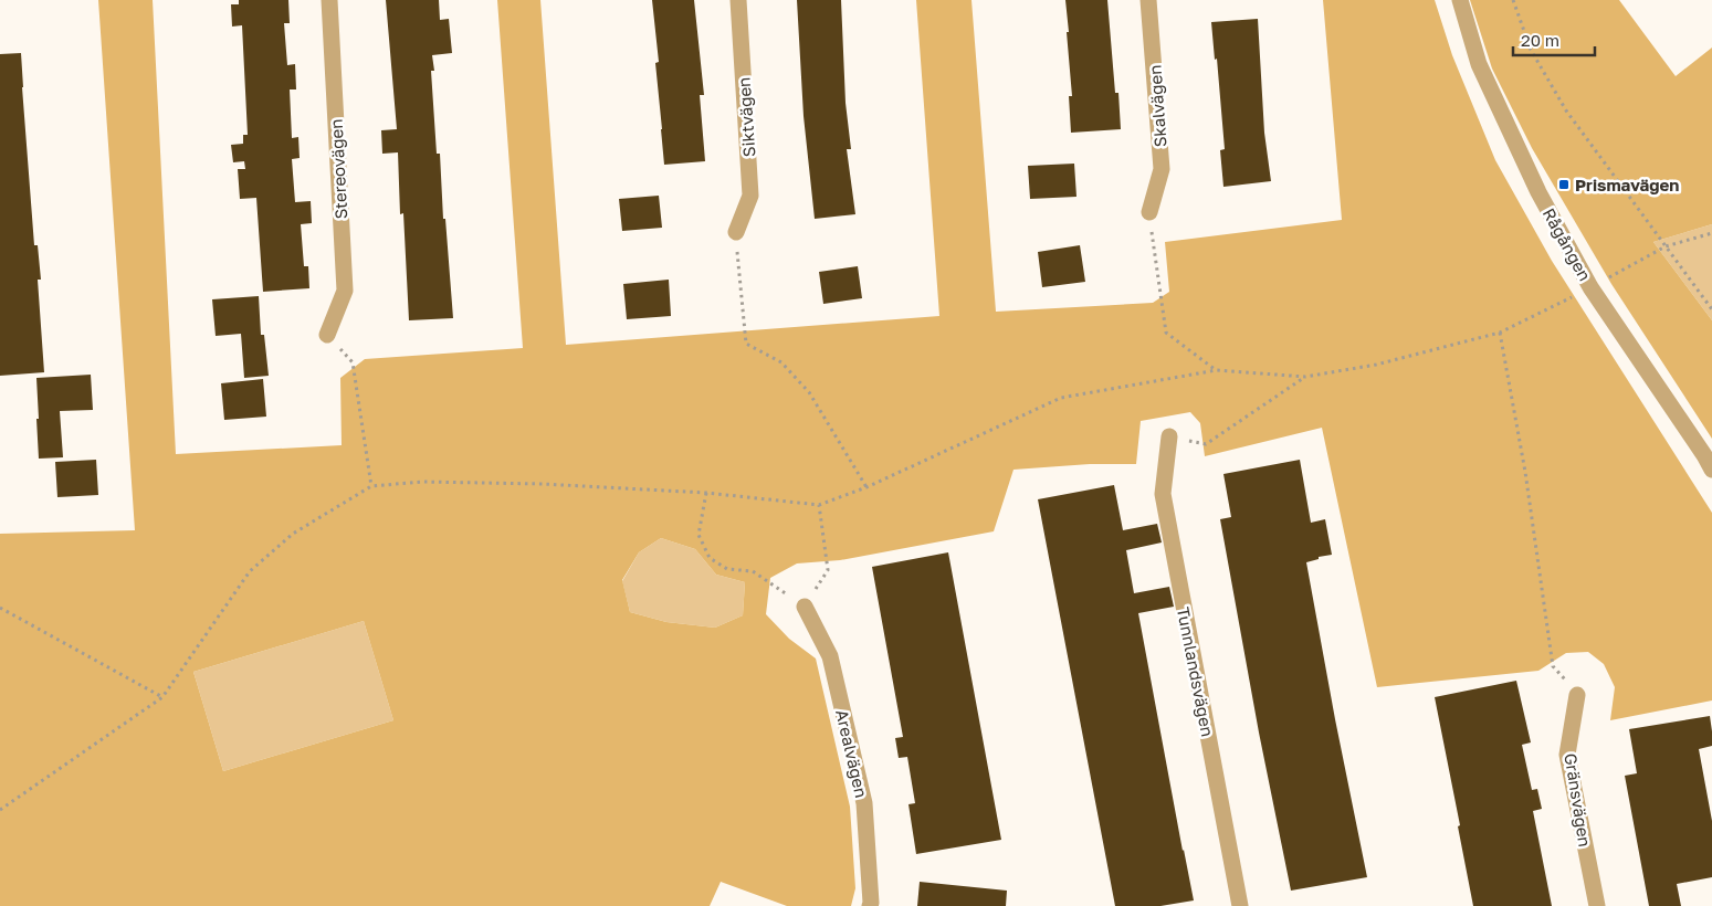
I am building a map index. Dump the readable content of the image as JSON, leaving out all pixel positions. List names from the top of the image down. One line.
{"streets":{"street":["Skalvägen","Siktvägen","Stereovägen","Rågången","Tunnlandsvägen","Arealvägen","Gränsvägen"]},"places":{"transit":["Prismavägen"]},"scale_bar":"20 m"}
